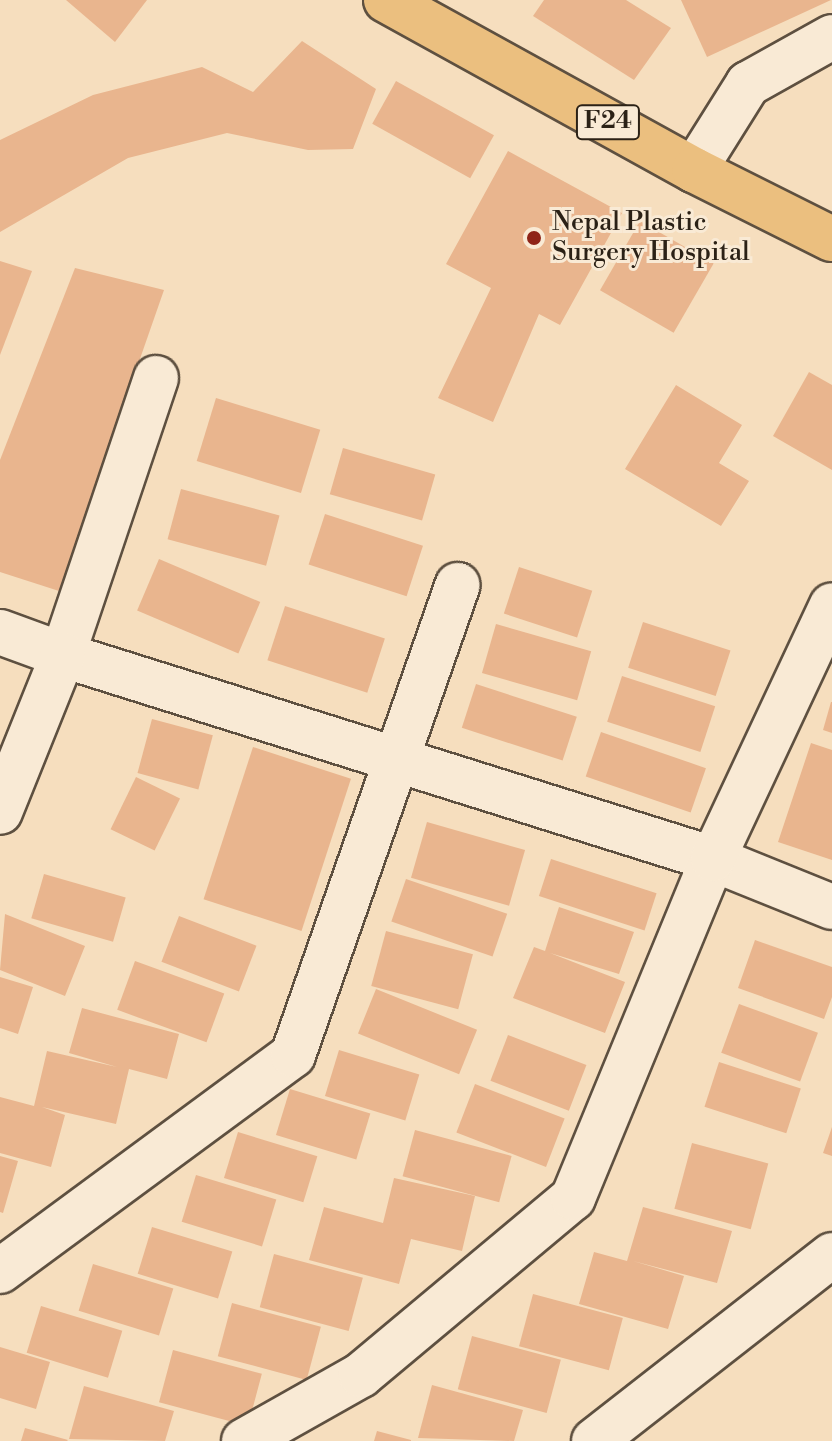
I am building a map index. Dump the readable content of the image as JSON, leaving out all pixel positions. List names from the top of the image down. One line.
{"streets":{"main road":["F24"]},"places":["Nepal Plastic Surgery Hospital"]}
